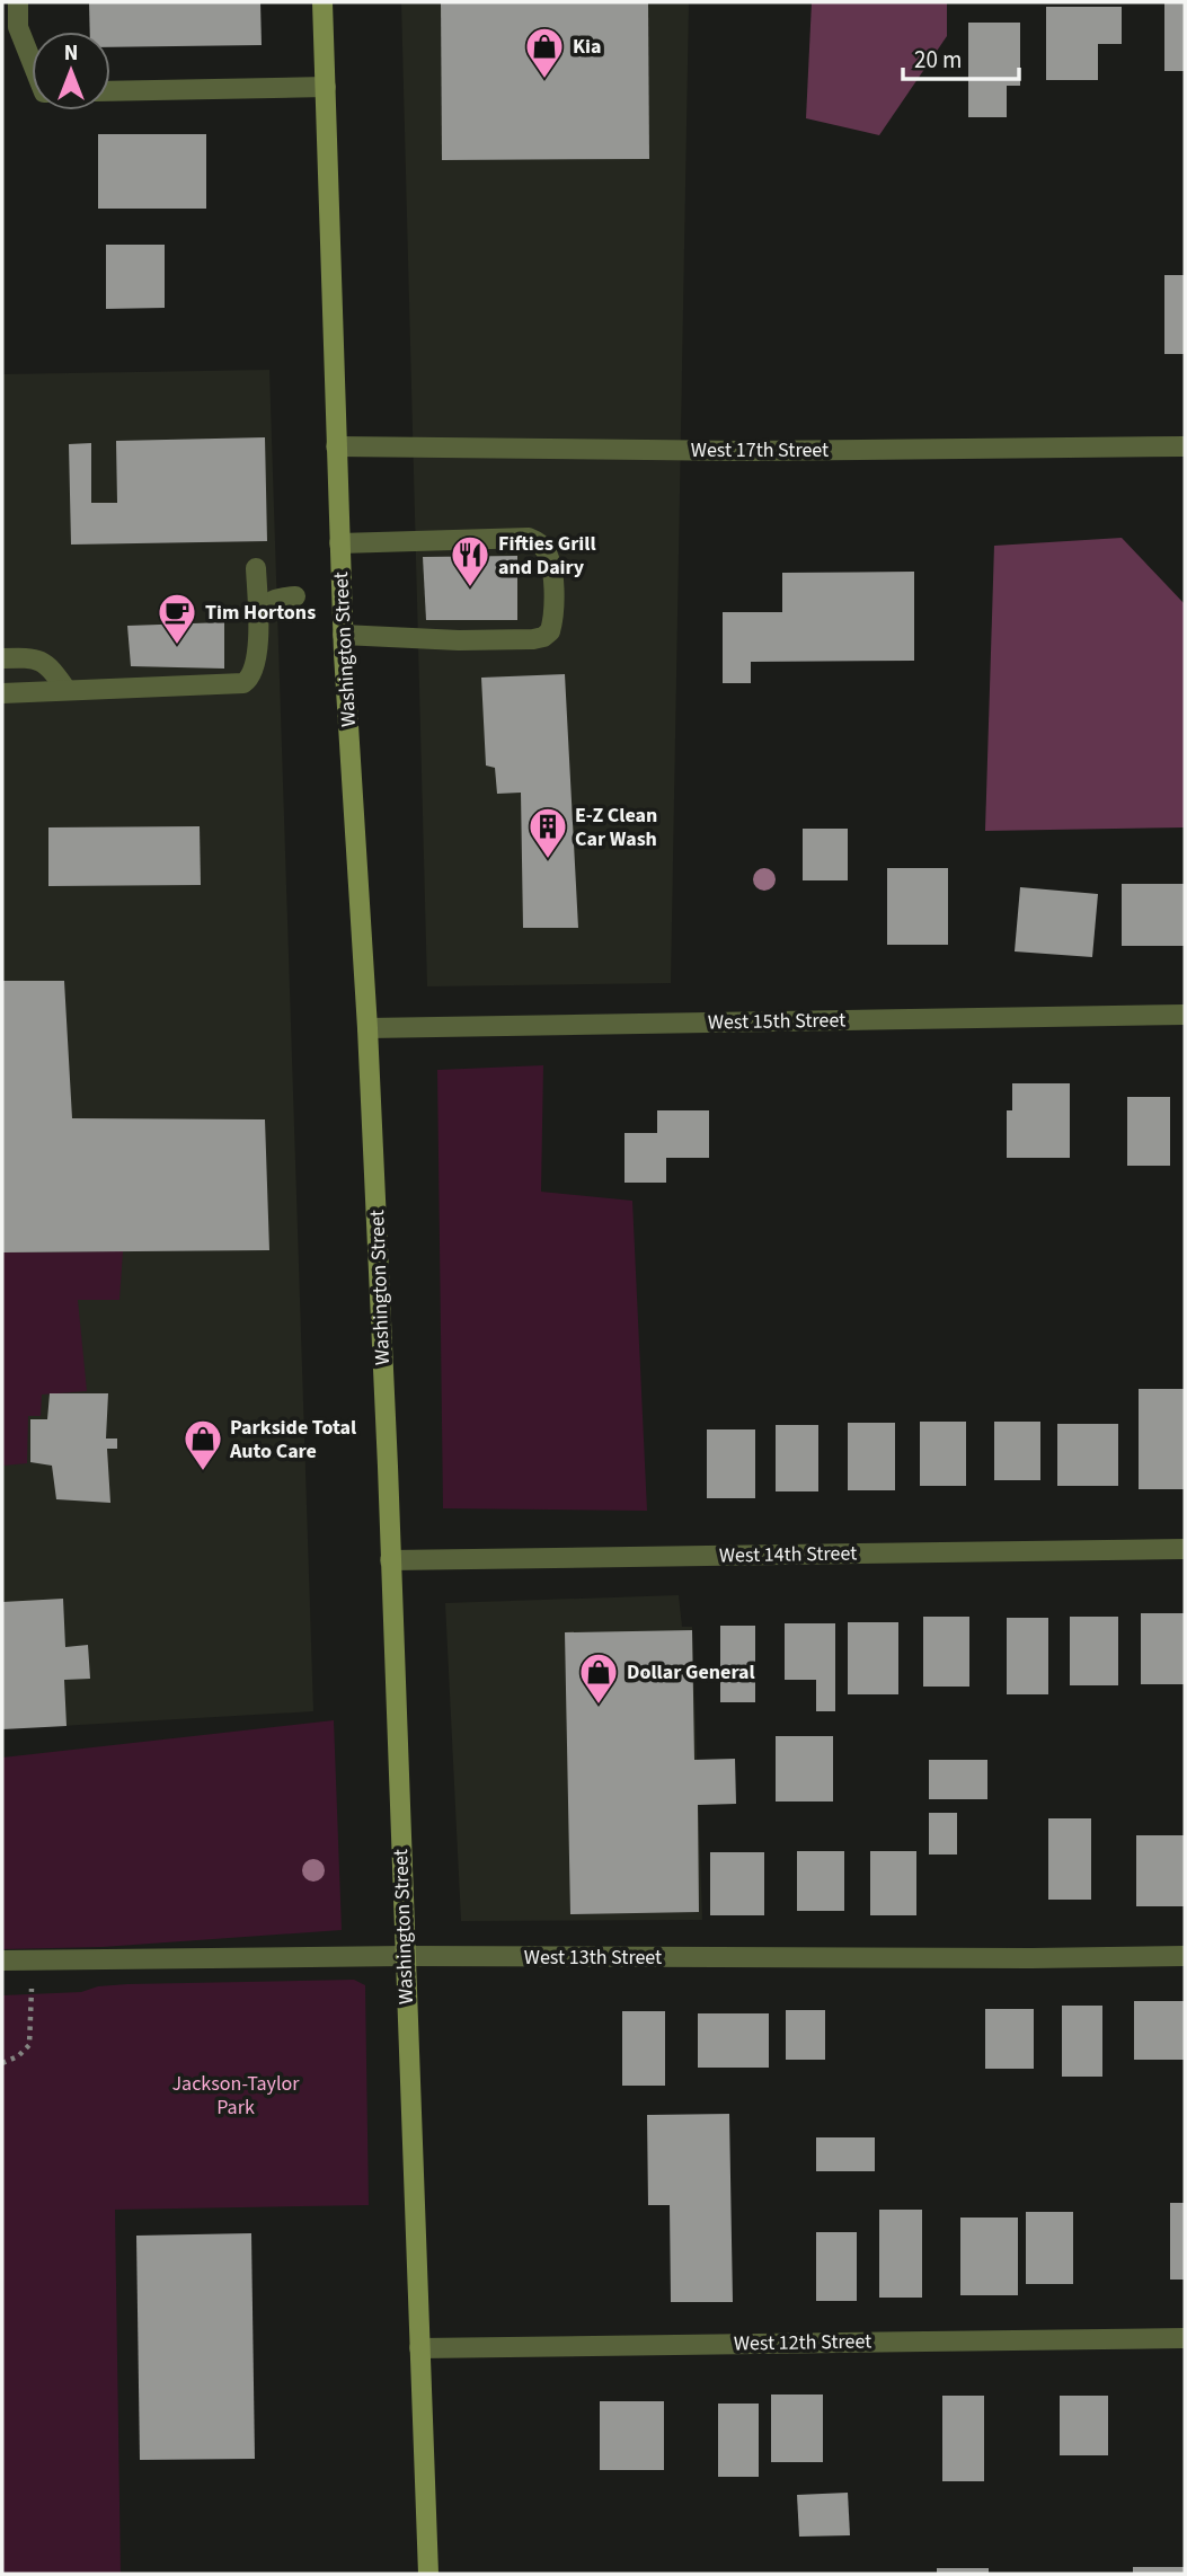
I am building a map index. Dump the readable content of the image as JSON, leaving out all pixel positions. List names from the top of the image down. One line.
{"streets":{"main road":["Washington Street"],"street":["West 17th Street","West 15th Street","West 14th Street","West 13th Street","West 12th Street"]},"crossings":[["West 17th Street","Washington Street"],["Washington Street","West 15th Street"],["Washington Street","West 14th Street"],["Washington Street","West 13th Street"],["Washington Street","West 12th Street"]],"parks":["Jackson-Taylor Park"],"places":{"shop":["Kia","Parkside Total Auto Care","Dollar General"],"restaurant":["Fifties Grill and Dairy"],"cafe":["Tim Hortons"],"building":["E-Z Clean Car Wash"]},"scale_bar":"20 m","north":"top"}
